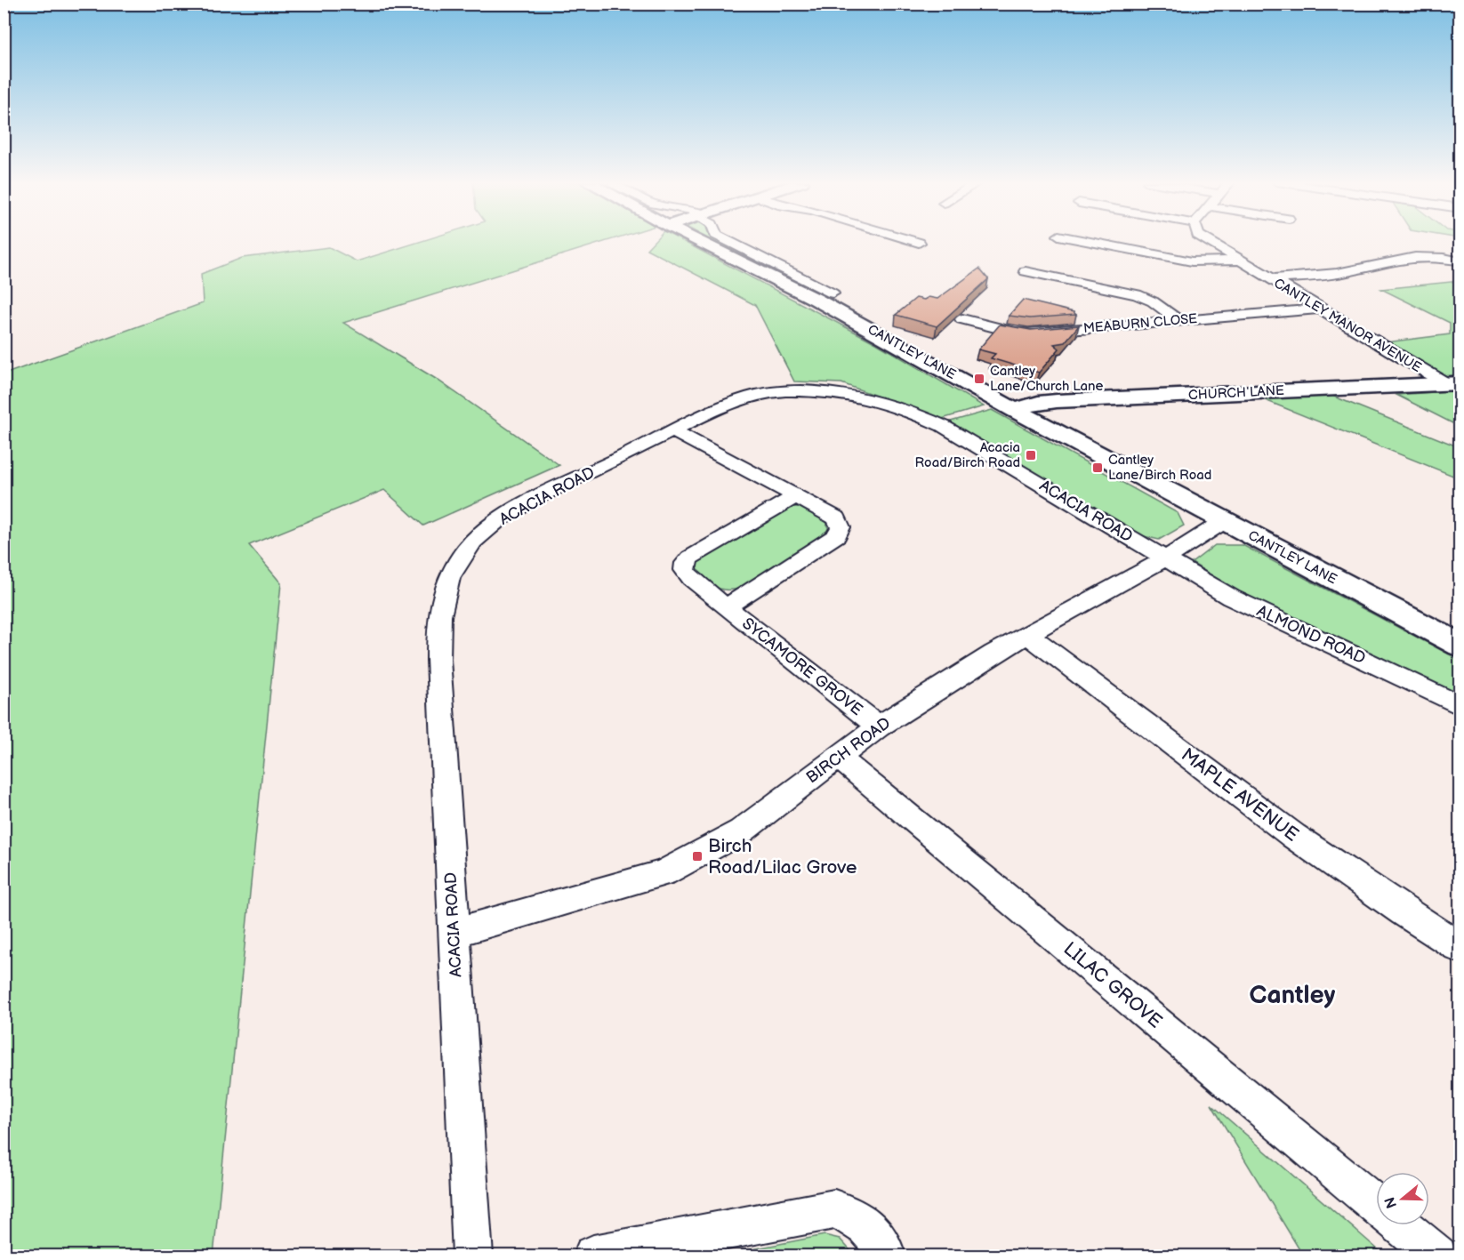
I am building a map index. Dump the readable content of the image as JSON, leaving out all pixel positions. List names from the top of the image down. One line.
{"streets":{"main road":["CANTLEY LANE","CHURCH LANE"],"street":["MEABURN CLOSE","CANTLEY MANOR AVENUE","ACACIA ROAD","ALMOND ROAD","SYCAMORE GROVE","BIRCH ROAD","MAPLE AVENUE","LILAC GROVE"]},"crossings":[["MEABURN CLOSE","CANTLEY MANOR AVENUE"],["CANTLEY MANOR AVENUE","CHURCH LANE"],["CANTLEY LANE","CHURCH LANE"],["CANTLEY LANE","BIRCH ROAD"],["ACACIA ROAD","ALMOND ROAD"],["ACACIA ROAD","SYCAMORE GROVE"],["ACACIA ROAD","BIRCH ROAD"],["ALMOND ROAD","BIRCH ROAD"],["SYCAMORE GROVE","BIRCH ROAD"],["BIRCH ROAD","MAPLE AVENUE"],["BIRCH ROAD","LILAC GROVE"]],"districts":["Cantley"],"places":{"transit":["Cantley Lane/Church Lane","Acacia Road/Birch Road","Cantley Lane/Birch Road","Birch Road/Lilac Grove"]},"north":"left"}
